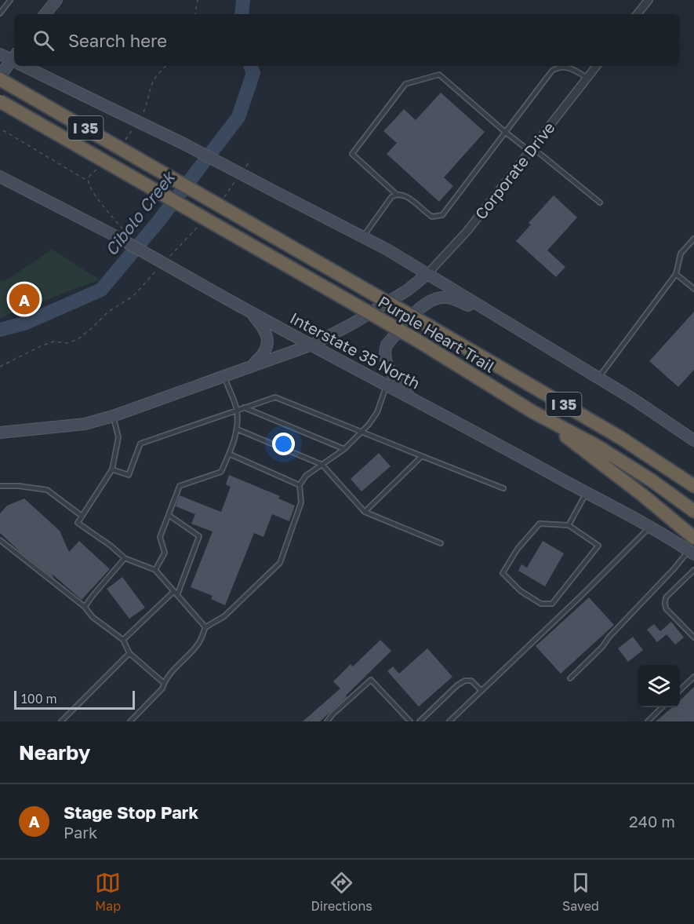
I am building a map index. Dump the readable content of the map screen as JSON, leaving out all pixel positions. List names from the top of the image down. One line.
{"streets":{"highway":["I 35","Purple Heart Trail"],"main road":["Interstate 35 North"],"street":["Corporate Drive"]},"water":["Cibolo Creek"],"scale_bar":"100 m","page":{"search":"Search here","pins":"A","scale":"100 m","heading":"Nearby","list":[{"mark":"A","name":"Stage Stop Park","note":"Park","value":"240 m"}],"nav":["Map","Directions","Saved"]}}
